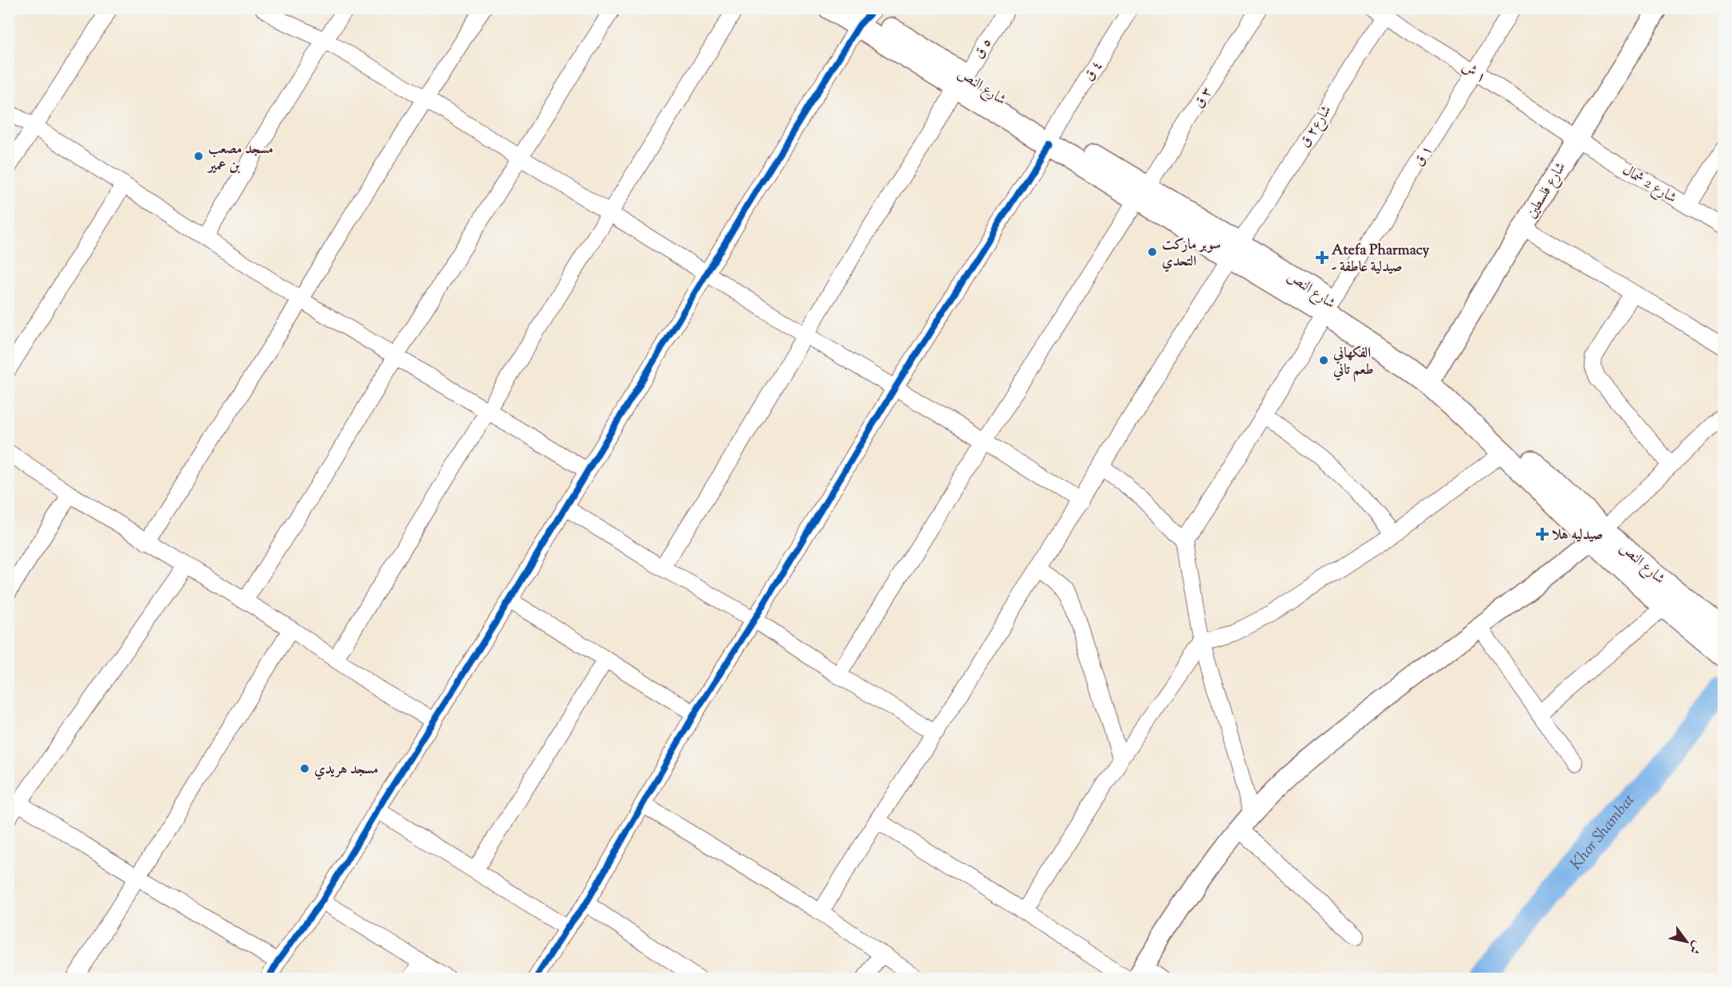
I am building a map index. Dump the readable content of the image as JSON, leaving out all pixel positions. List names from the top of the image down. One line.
{"streets":{"main road":["شارع النص"],"street":["٥ ق","٤ ق","١ ش","٣ ق","شارع٢ ق","١ ق","شارع 2 شمال","شارع فلسطين"]},"crossings":[["٥ ق","شارع النص"],["٤ ق","شارع النص"],["١ ش","شارع٢ ق"],["١ ش","١ ق"],["١ ش","شارع 2 شمال"],["١ ش","شارع فلسطين"],["شارع النص","٣ ق"],["شارع النص","شارع٢ ق"],["شارع النص","١ ق"],["شارع النص","شارع فلسطين"],["شارع 2 شمال","شارع فلسطين"]],"water":["Khor Shambat"],"places":{"other":["مسجد مصعب بن عمير","سوبر ماركت التحدي","الفكهاني طعم تاني","مسجد هريدي"],"health":["Atefa Pharmacy - صيدلية عاطفة","صيدليه هلا"]},"north":"bottom right"}
